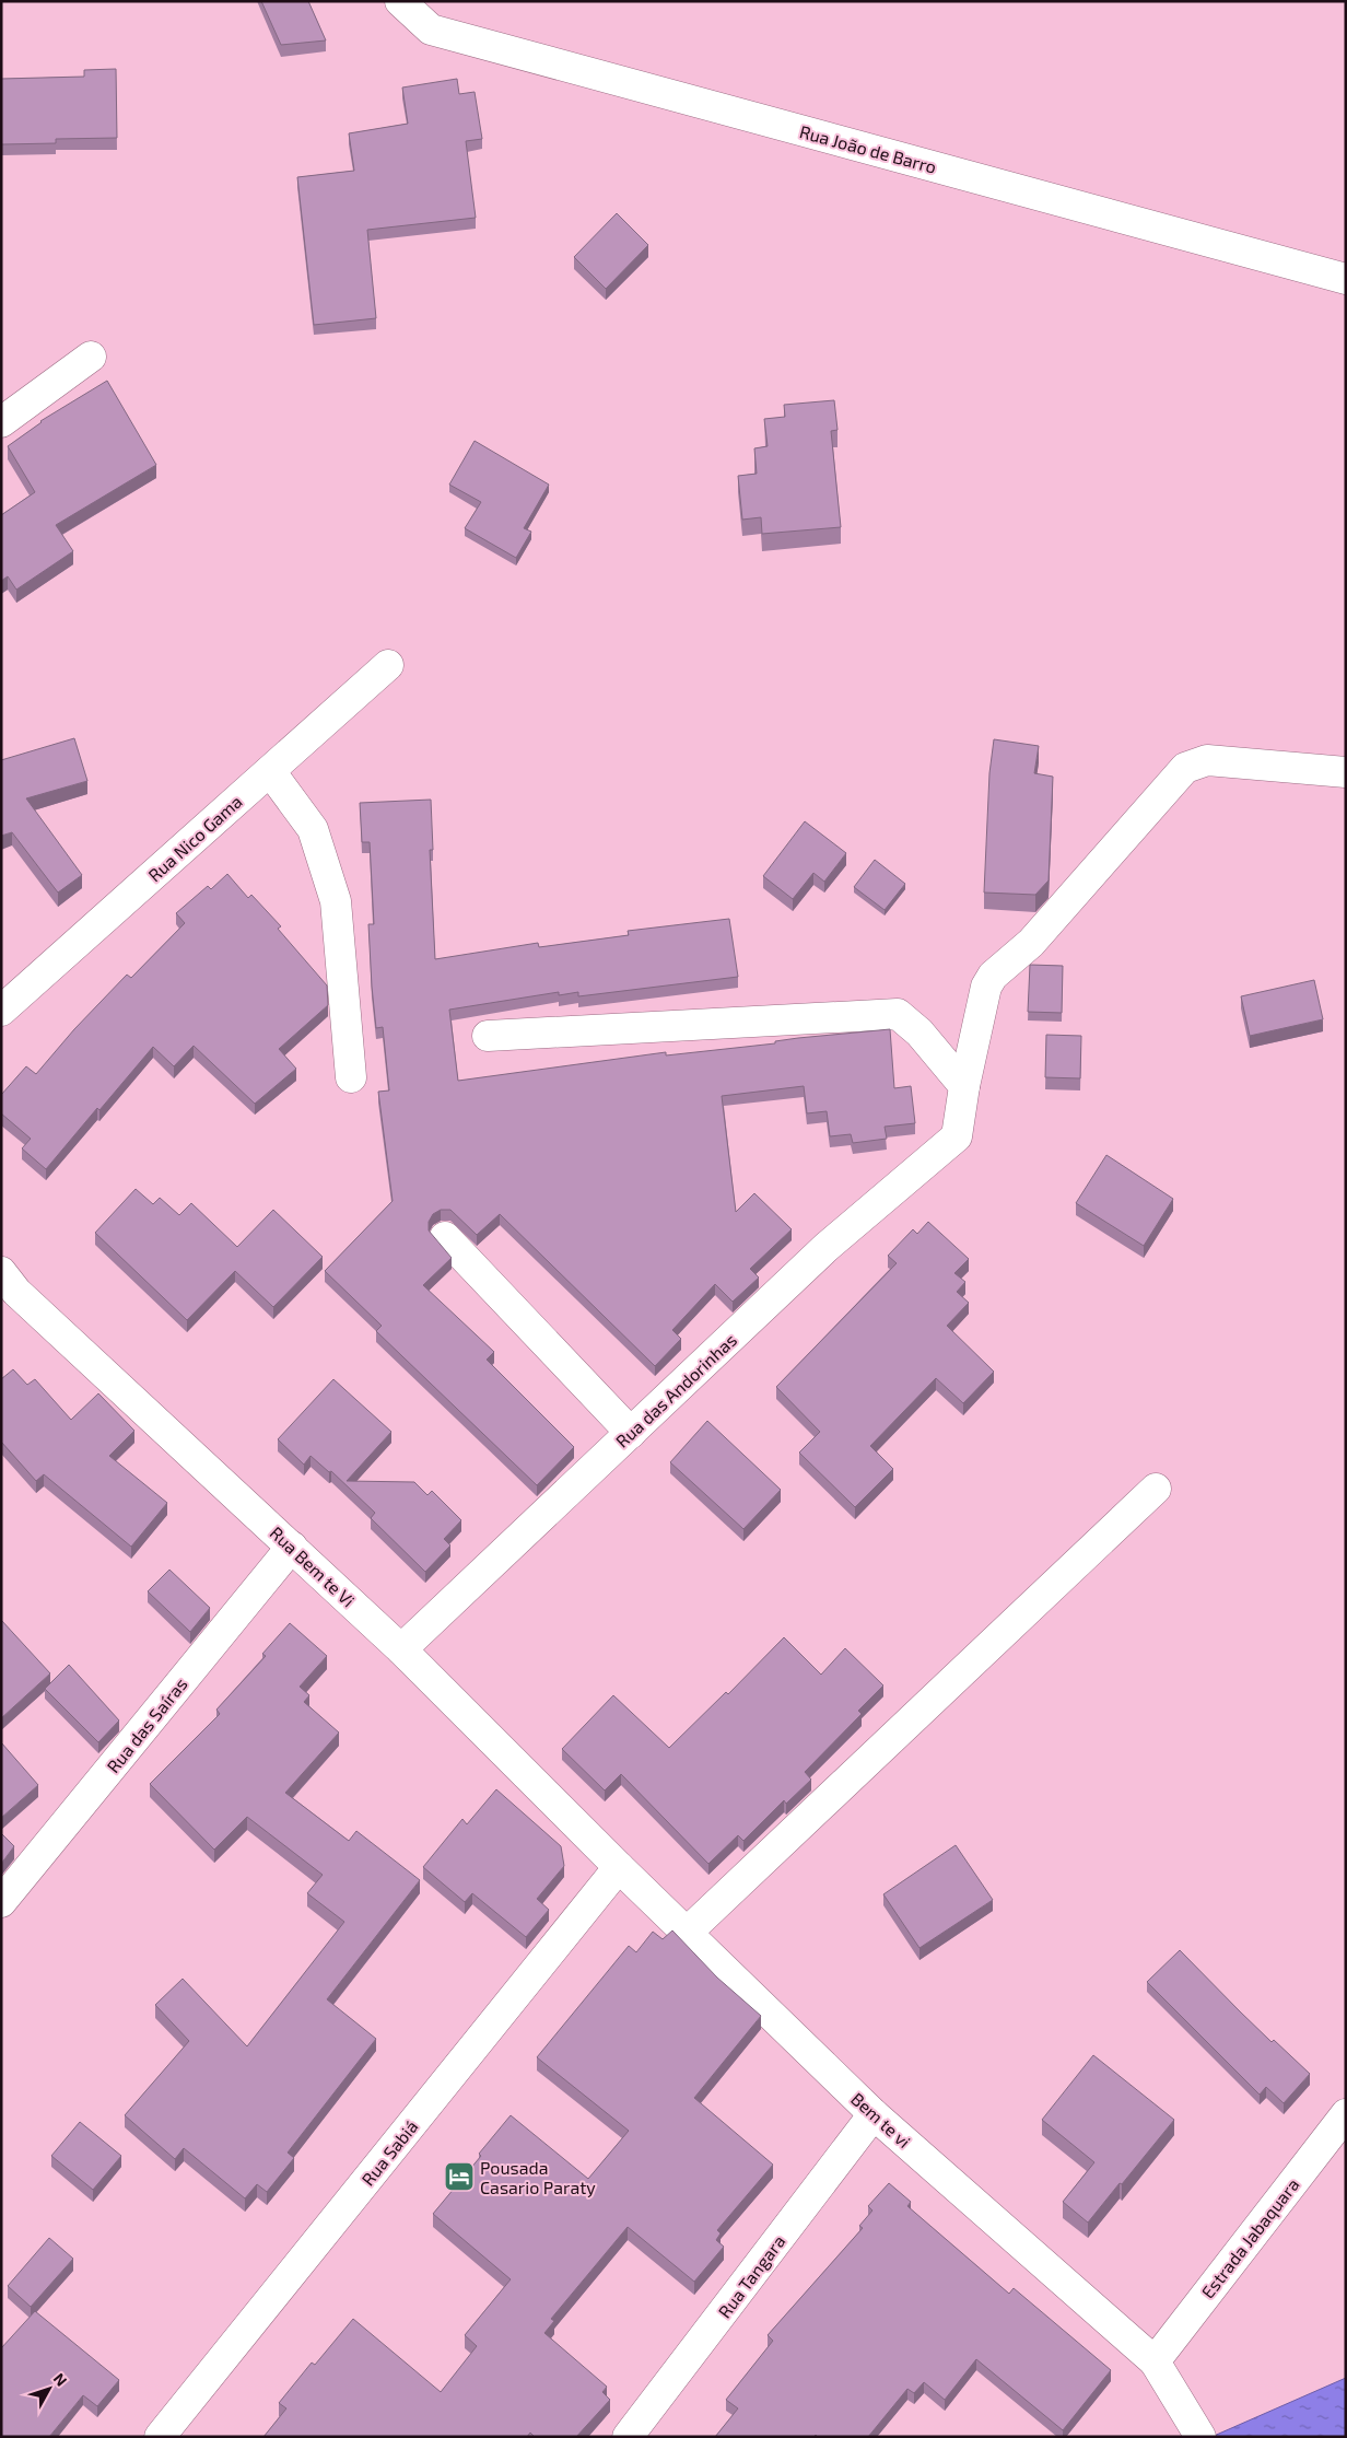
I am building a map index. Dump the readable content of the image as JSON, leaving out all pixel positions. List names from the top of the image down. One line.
{"streets":{"street":["Rua João de Barro","Rua Nico Gama","Rua das Andorinhas","Rua Bem te Vi","Rua das Saíras","Bem te vi","Rua Sabiá","Estrada Jabaquara","Rua Tangara"]},"crossings":[["Rua das Andorinhas","Rua Bem te Vi"],["Rua Bem te Vi","Rua das Saíras"],["Rua Bem te Vi","Bem te vi"],["Rua Bem te Vi","Rua Sabiá"],["Bem te vi","Rua Sabiá"],["Bem te vi","Estrada Jabaquara"],["Bem te vi","Rua Tangara"]],"places":{"hotel":["Pousada Casario Paraty"]},"north":"top right"}
